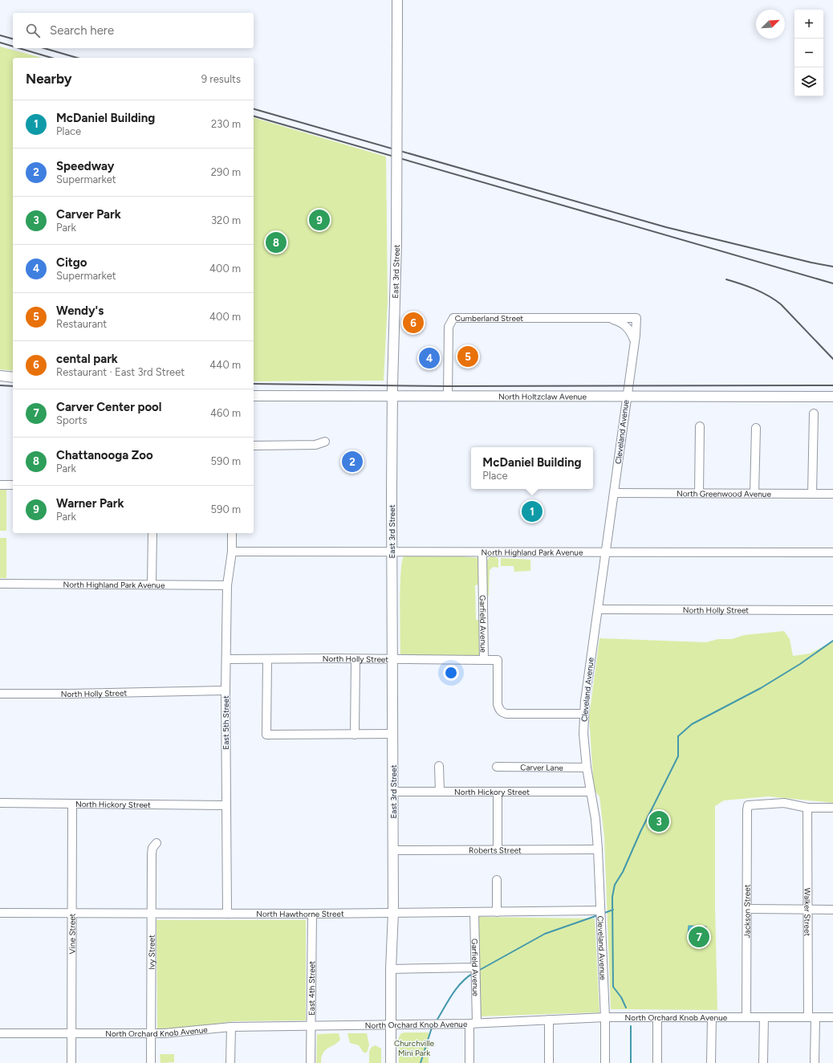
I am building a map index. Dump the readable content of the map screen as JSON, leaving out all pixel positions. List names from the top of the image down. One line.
{"streets":{"main road":["East 3rd Street","North Holtzclaw Avenue"],"street":["Cumberland Street","Cleveland Avenue","North Greenwood Avenue","North Highland Park Avenue","North Holly Street","Garfield Avenue","East 5th Street","Carver Lane","North Hickory Street","Roberts Street","Jackson Street","Walker Street","North Hawthorne Street","Vine Street","Ivy Street","East 4th Street","North Orchard Knob Avenue"]},"crossings":[["East 3rd Street","North Holtzclaw Avenue"],["East 3rd Street","North Highland Park Avenue"],["East 3rd Street","North Holly Street"],["East 3rd Street","North Hickory Street"],["East 3rd Street","Roberts Street"],["East 3rd Street","North Hawthorne Street"],["East 3rd Street","North Orchard Knob Avenue"],["Cumberland Street","North Holtzclaw Avenue"],["Cumberland Street","Cleveland Avenue"],["North Holtzclaw Avenue","Cleveland Avenue"],["Cleveland Avenue","North Greenwood Avenue"],["Cleveland Avenue","North Highland Park Avenue"],["Cleveland Avenue","North Holly Street"],["Cleveland Avenue","Garfield Avenue"],["Cleveland Avenue","Carver Lane"],["Cleveland Avenue","North Hickory Street"],["Cleveland Avenue","Roberts Street"],["Cleveland Avenue","North Hawthorne Street"],["Cleveland Avenue","North Orchard Knob Avenue"],["North Highland Park Avenue","Garfield Avenue"],["North Highland Park Avenue","East 5th Street"],["North Holly Street","Garfield Avenue"],["North Holly Street","East 5th Street"],["Garfield Avenue","North Hawthorne Street"],["Garfield Avenue","North Orchard Knob Avenue"],["East 5th Street","North Hickory Street"],["East 5th Street","North Hawthorne Street"],["North Hickory Street","Vine Street"],["Jackson Street","Walker Street"],["Jackson Street","North Orchard Knob Avenue"],["Walker Street","North Orchard Knob Avenue"],["North Hawthorne Street","Vine Street"],["North Hawthorne Street","Ivy Street"],["North Hawthorne Street","East 4th Street"],["Vine Street","North Orchard Knob Avenue"],["Ivy Street","North Orchard Knob Avenue"],["East 4th Street","North Orchard Knob Avenue"]],"parks":["Churchville Mini Park"],"north":"top right","page":{"map_buttons":["+","−"],"search":"Search here","heading":["Nearby","9 results"],"list":[{"mark":"1","name":"McDaniel Building","note":"Place","value":"230 m"},{"mark":"2","name":"Speedway","note":"Supermarket","value":"290 m"},{"mark":"3","name":"Carver Park","note":"Park","value":"320 m"},{"mark":"4","name":"Citgo","note":"Supermarket","value":"400 m"},{"mark":"5","name":"Wendy's","note":"Restaurant","value":"400 m"},{"mark":"6","name":"cental park","note":"Restaurant · East 3rd Street","value":"440 m"},{"mark":"7","name":"Carver Center pool","note":"Sports","value":"460 m"},{"mark":"8","name":"Chattanooga Zoo","note":"Park","value":"590 m"},{"mark":"9","name":"Warner Park","note":"Park","value":"590 m"}],"pins":["9","8","6","5","4","2","1","3","7"],"popup":["McDaniel Building","Place"]}}
